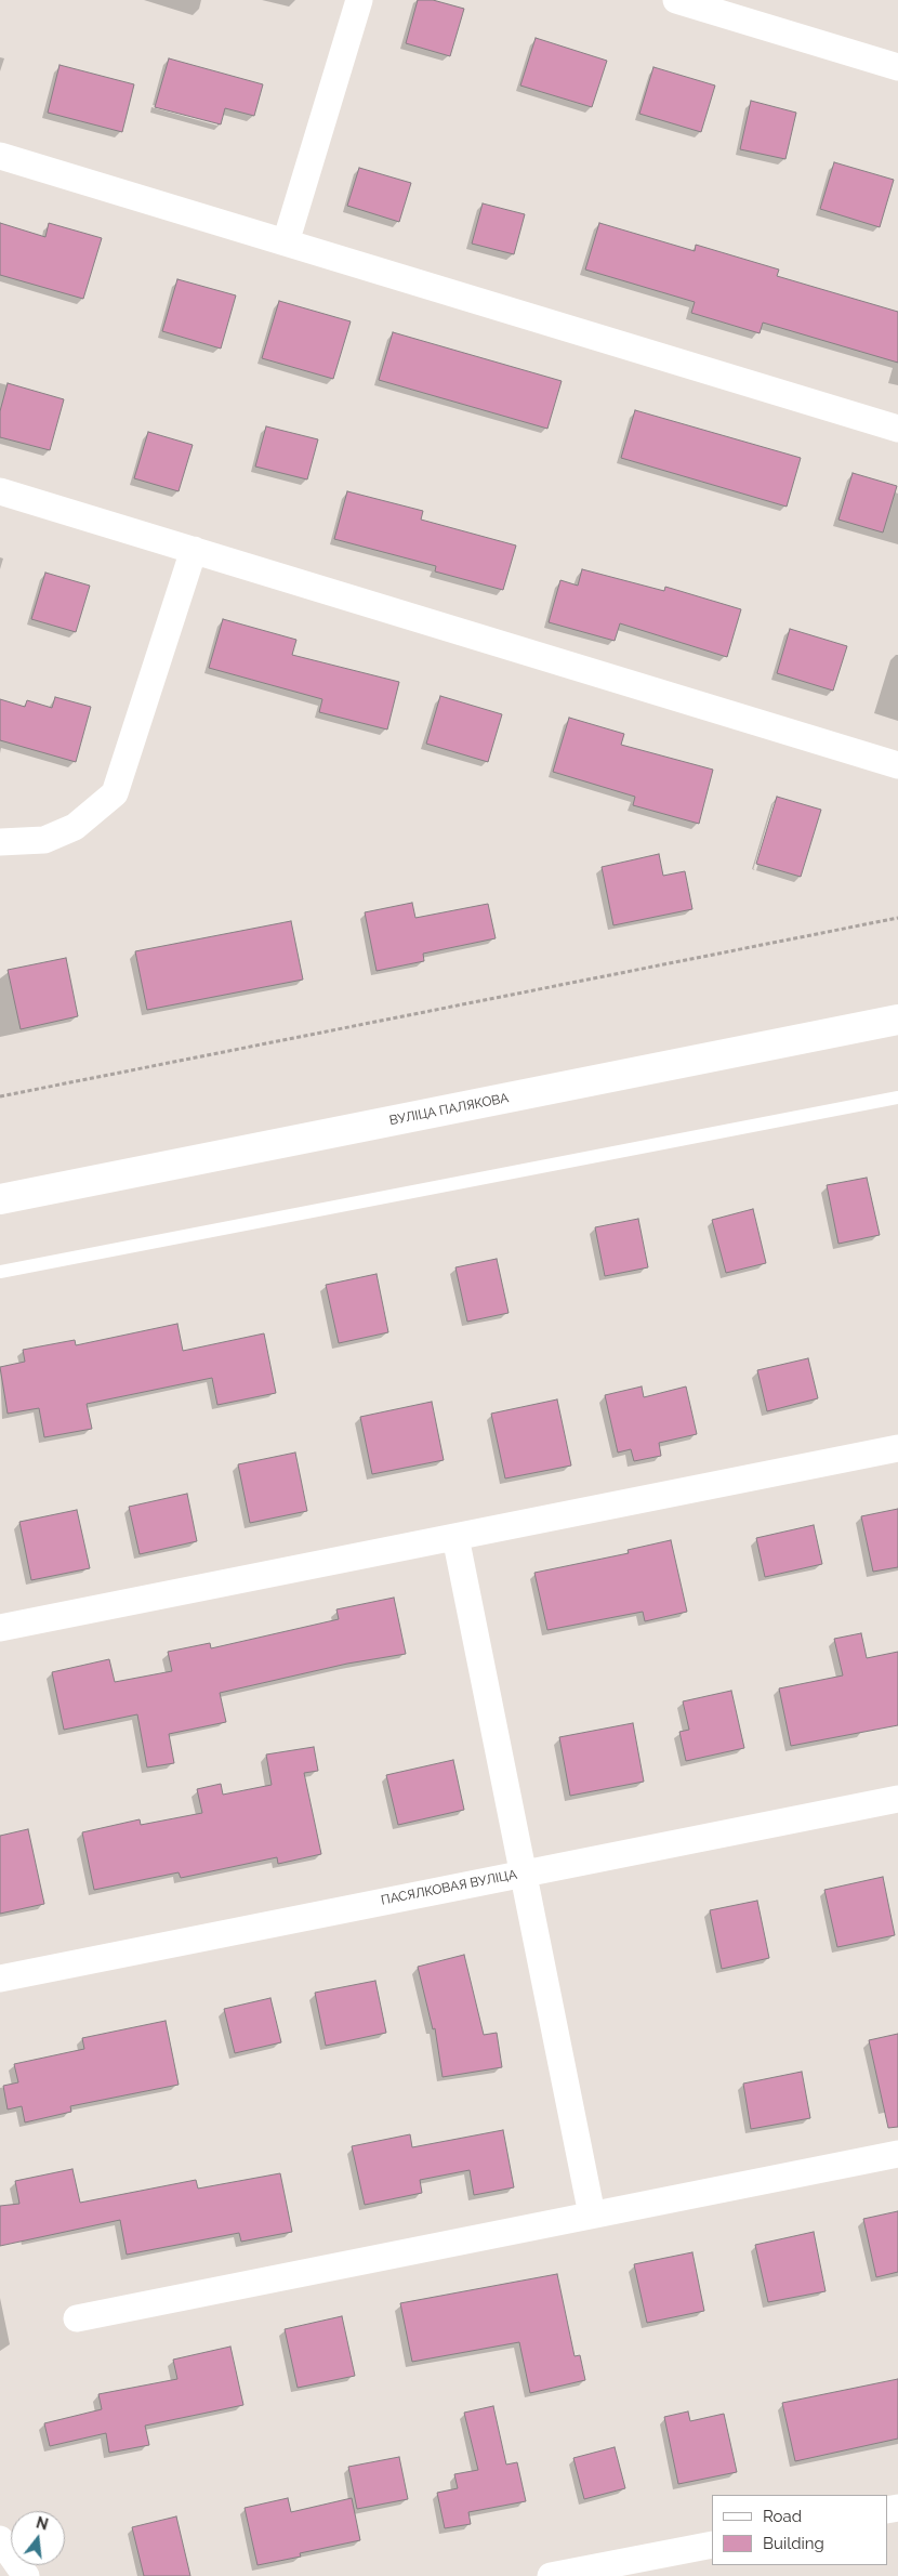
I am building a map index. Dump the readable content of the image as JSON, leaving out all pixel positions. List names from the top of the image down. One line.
{"streets":{"street":["ВУЛІЦА ПАЛЯКОВА","ПАСЯЛКОВАЯ ВУЛІЦА"]},"legend":["Road","Building"],"north":"top"}
